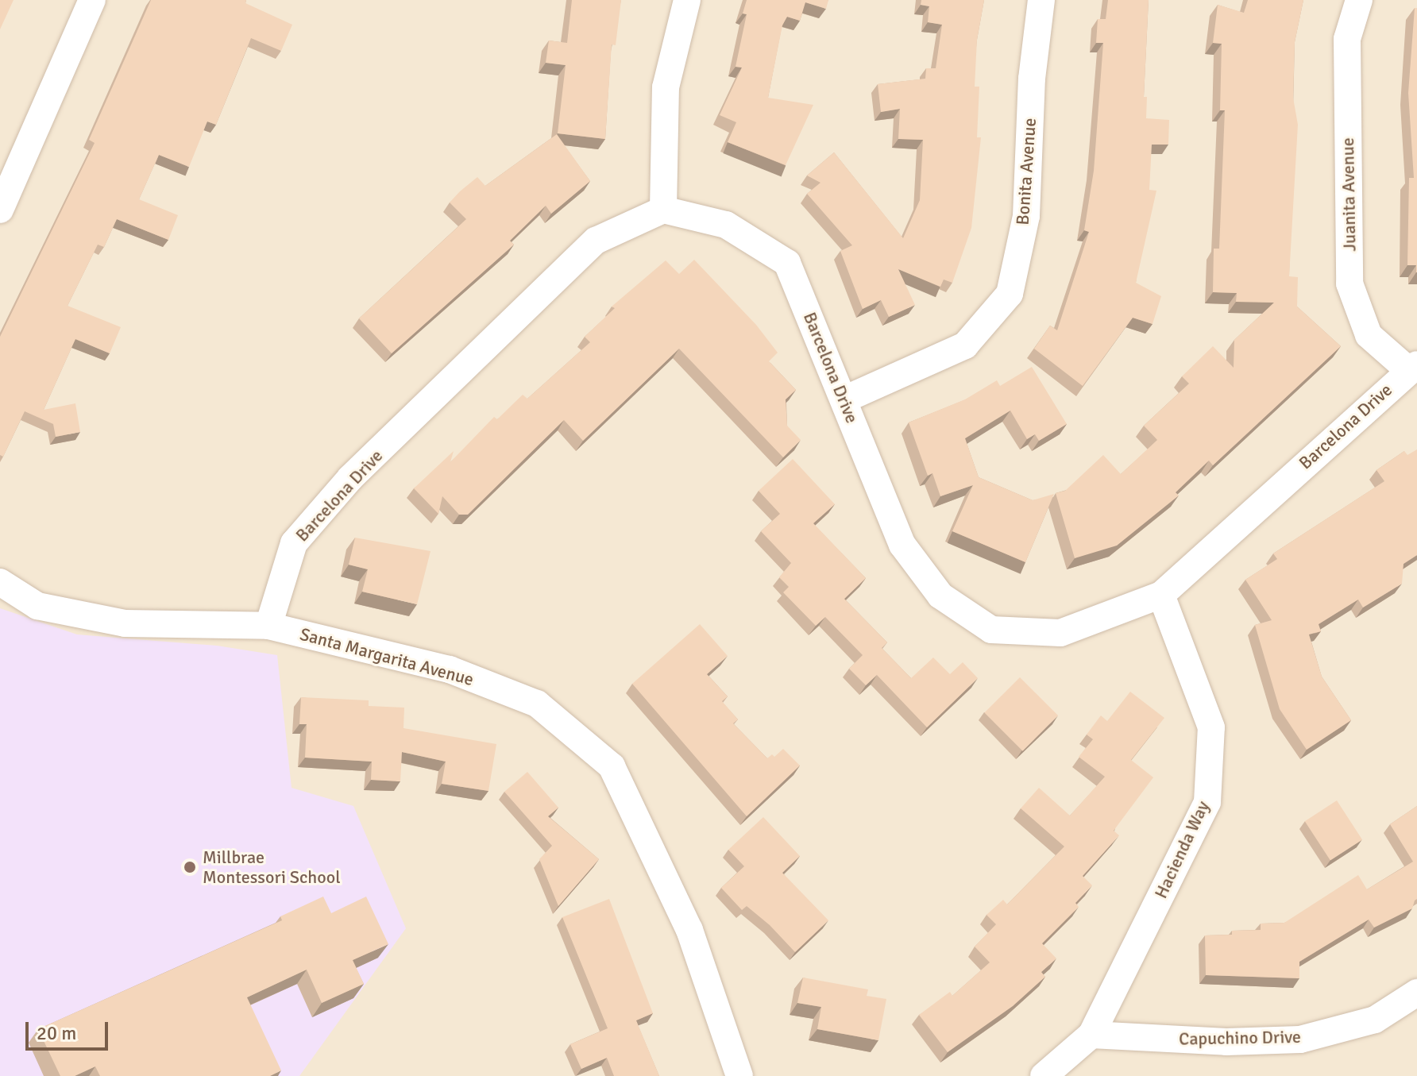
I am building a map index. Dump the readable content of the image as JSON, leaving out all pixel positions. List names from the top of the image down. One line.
{"streets":{"street":["Bonita Avenue","Juanita Avenue","Barcelona Drive","Santa Margarita Avenue","Hacienda Way","Capuchino Drive"]},"crossings":[["Bonita Avenue","Barcelona Drive"],["Juanita Avenue","Barcelona Drive"],["Barcelona Drive","Santa Margarita Avenue"],["Barcelona Drive","Hacienda Way"],["Hacienda Way","Capuchino Drive"]],"places":["Millbrae Montessori School"],"scale_bar":"20 m"}
